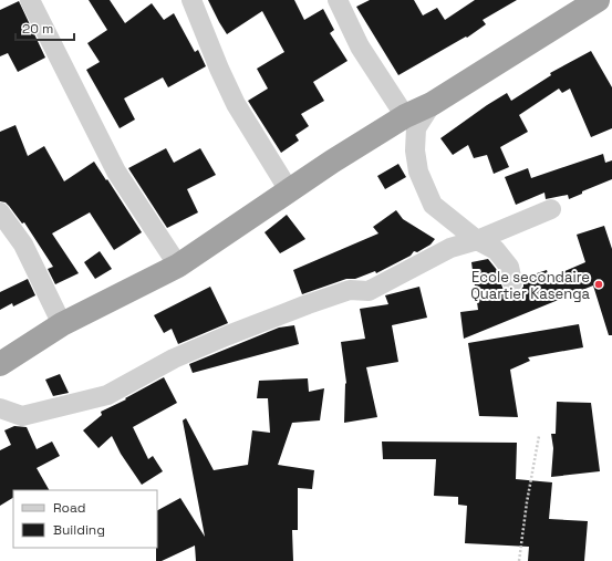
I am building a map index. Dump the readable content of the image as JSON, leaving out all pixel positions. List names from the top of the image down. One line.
{"places":["Ecole secondaire Quartier Kasenga"],"legend":["Road","Building"],"scale_bar":"20 m"}
